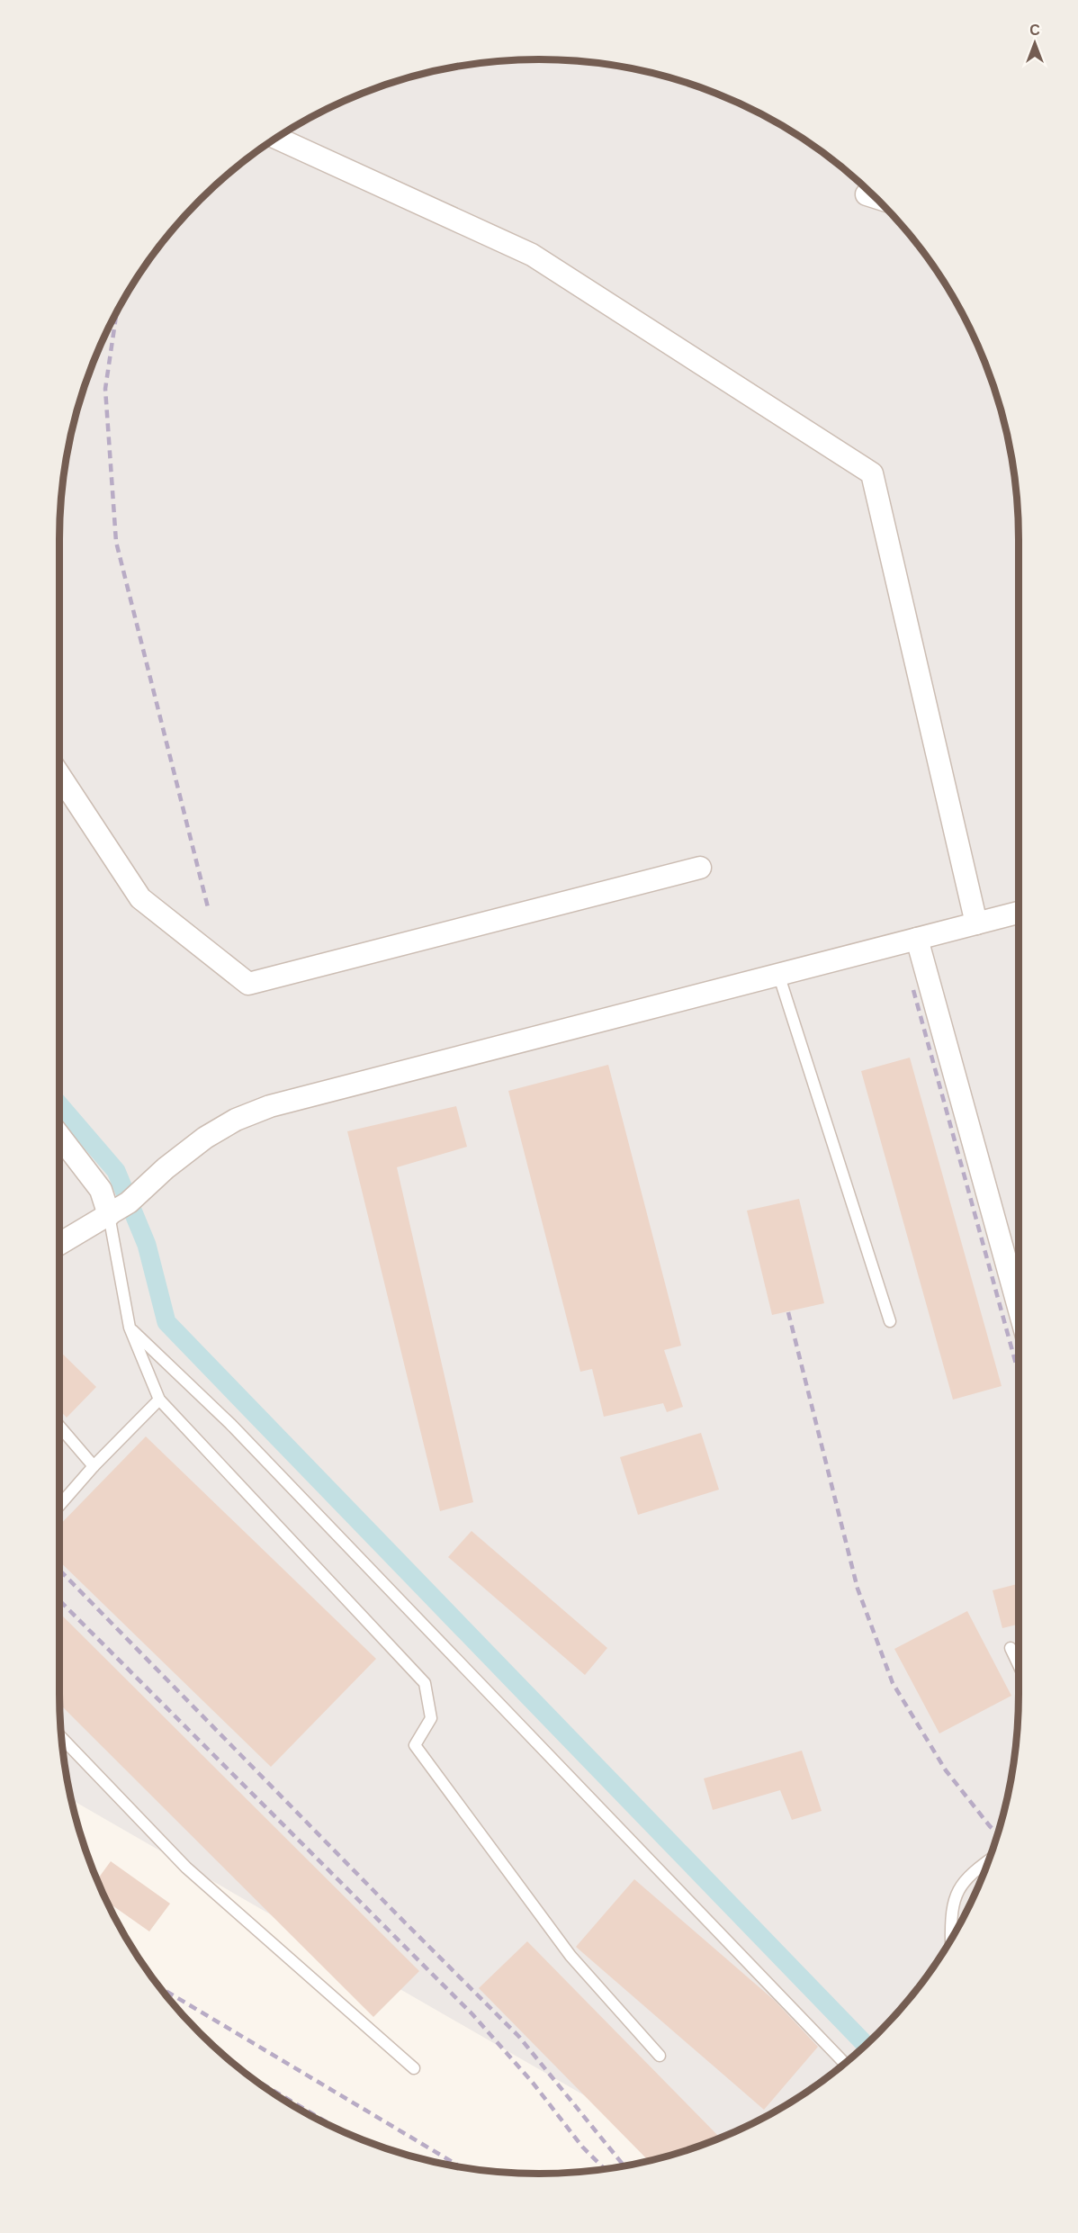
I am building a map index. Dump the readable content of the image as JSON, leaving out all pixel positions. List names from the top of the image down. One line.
{"north":"top"}
